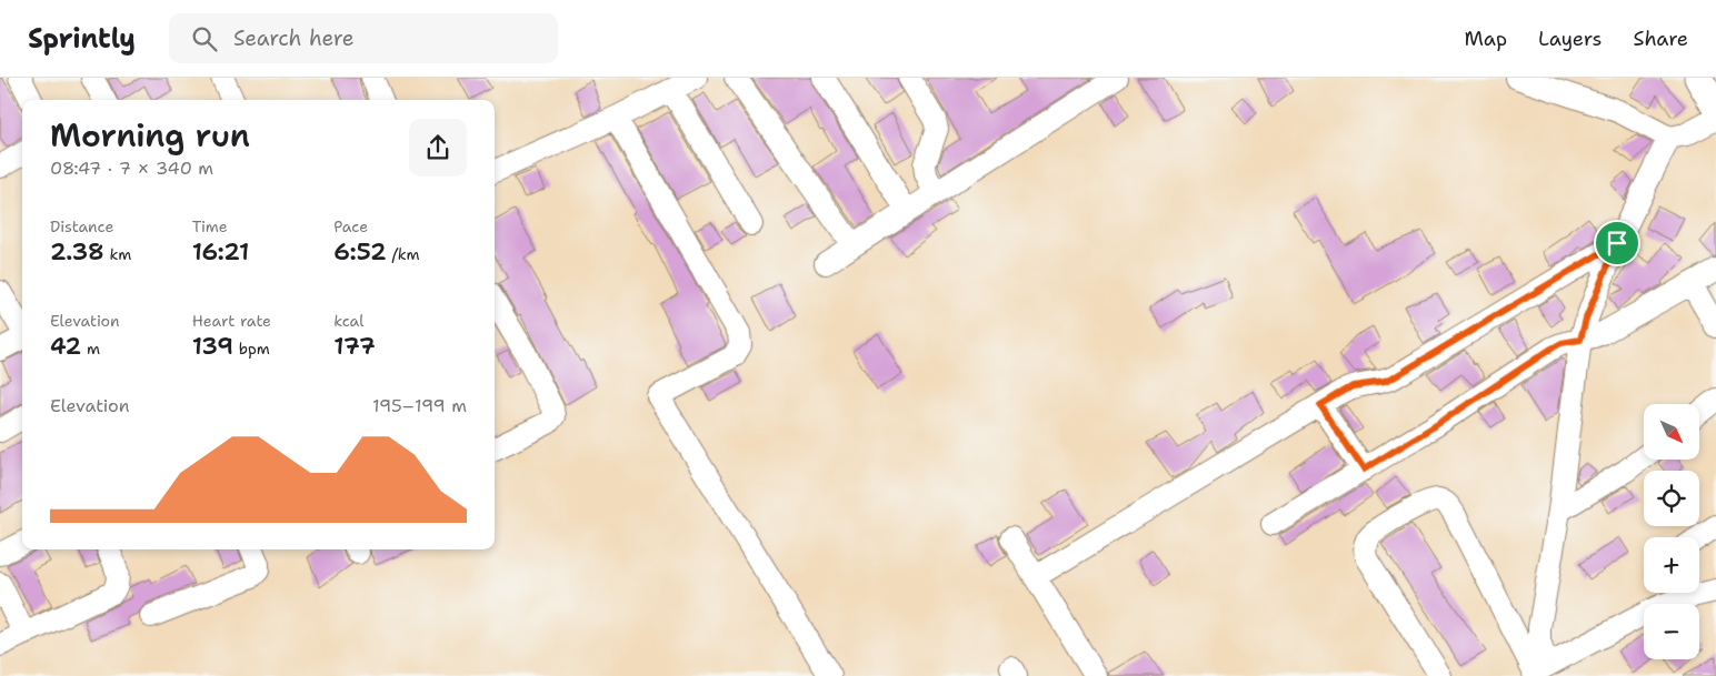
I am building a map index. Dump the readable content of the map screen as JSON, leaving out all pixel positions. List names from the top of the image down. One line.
{"north":"bottom right","page":{"header":"Sprintly","search":"Search here","nav":["Map","Layers","Share"],"heading":["Morning run","08:47 · 7 × 340 m"],"stats":[["Distance","2.38 km"],["Time","16:21"],["Pace","6:52 /km"],["Elevation","42 m"],["Heart rate","139 bpm"],["kcal","177"]],"chart":["Elevation","195–199 m"],"map_buttons":["+","−"]}}
